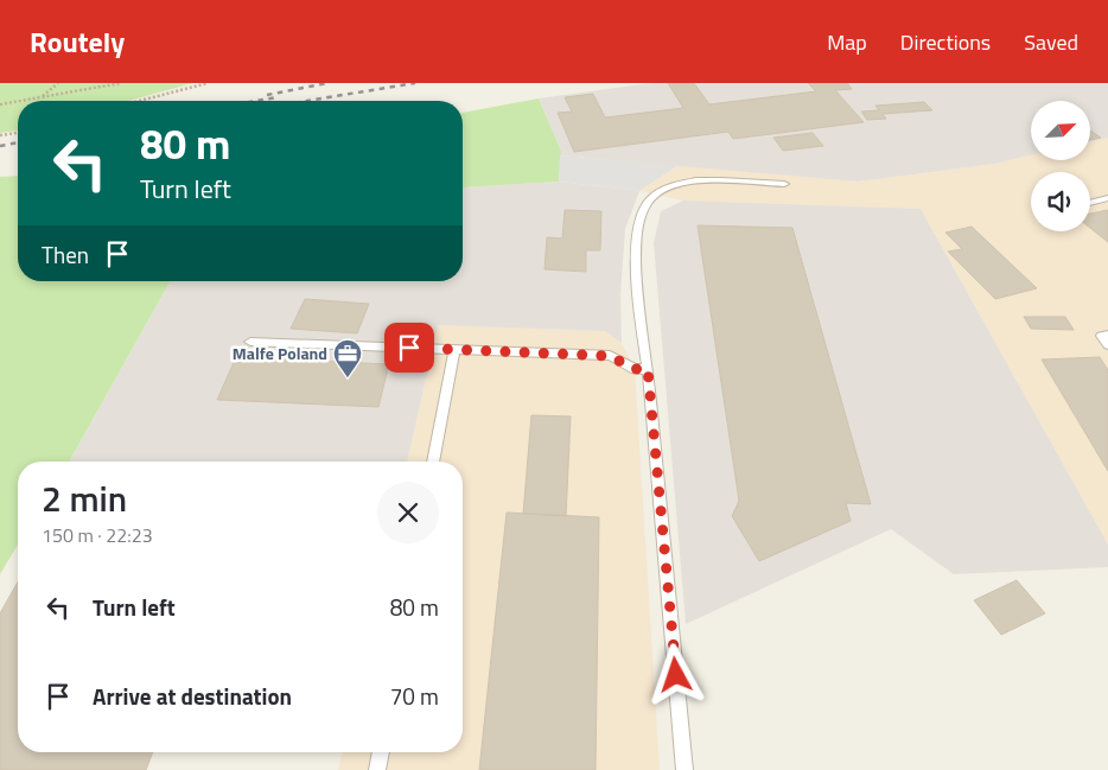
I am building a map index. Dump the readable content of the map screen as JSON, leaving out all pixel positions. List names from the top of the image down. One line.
{"places":{"office":["Malfe Poland"]},"north":"top right","page":{"header":"Routely","nav":["Map","Directions","Saved"],"turn":["80 m","Turn left"],"then":"Then","heading":["2 min","150 m · 22:23"],"list":[{"name":"Turn left","value":"80 m"},{"name":"Arrive at destination","value":"70 m"}]}}
